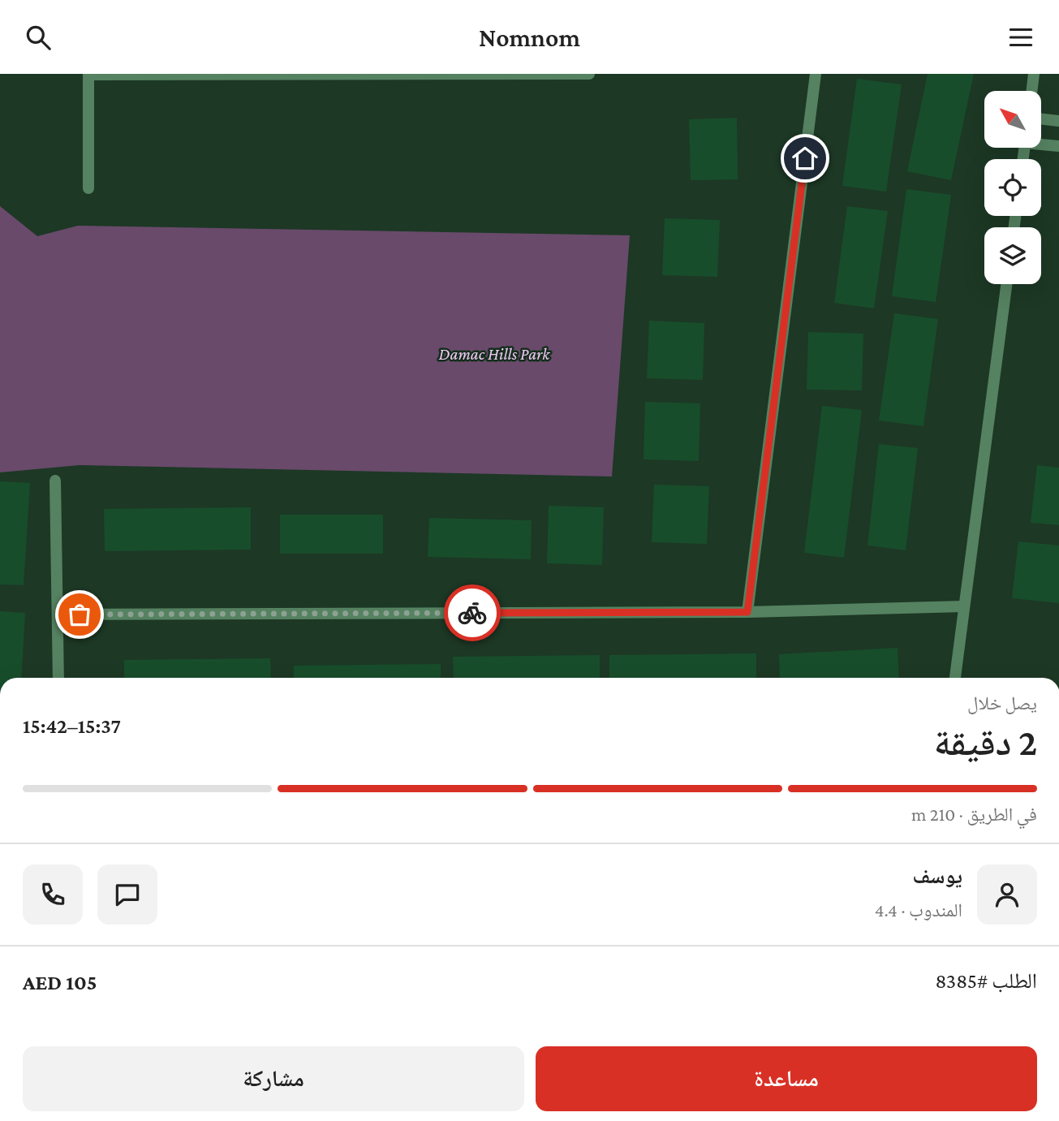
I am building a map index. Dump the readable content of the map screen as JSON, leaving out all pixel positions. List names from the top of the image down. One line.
{"parks":["Damac Hills Park"],"north":"top left","page":{"header":"Nomnom","heading":["2 دقيقة","يصل خلال","15:37–15:42"],"panel":["يوسف","المندوب · 4.4","الطلب #8385","AED 105"],"bar":"في الطريق · 210 m","buttons":["مساعدة","مشاركة"]}}
